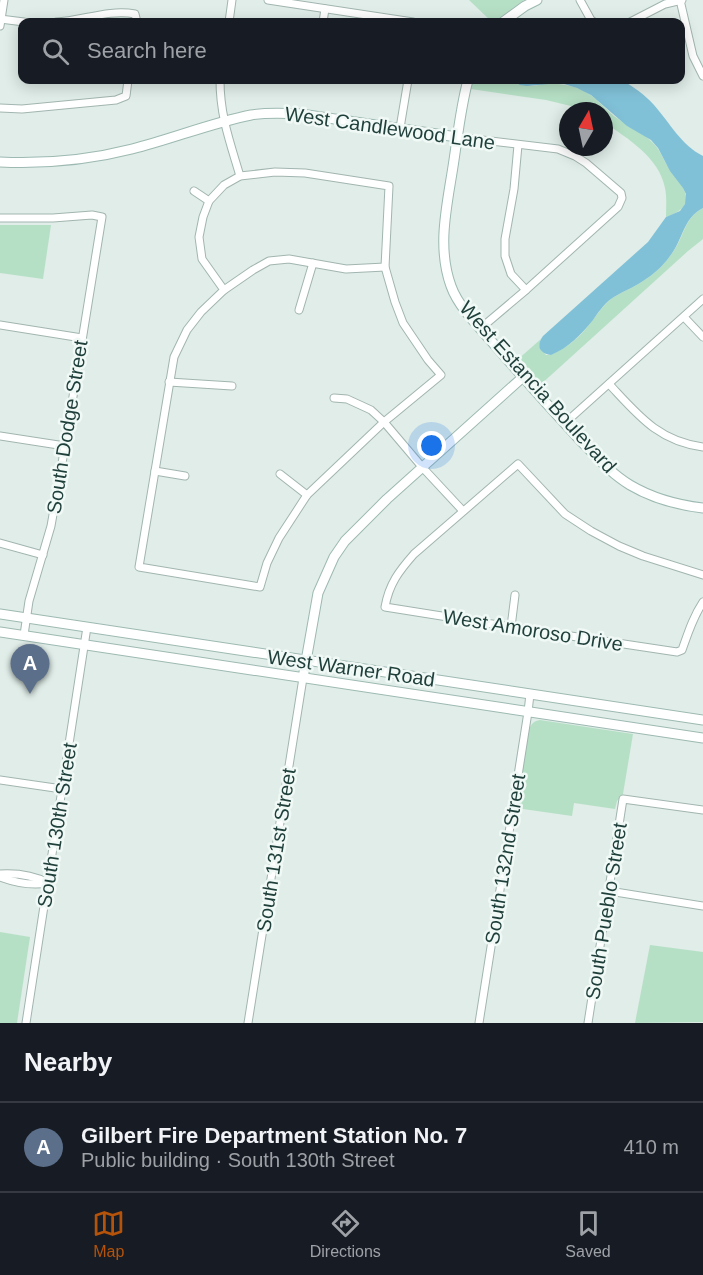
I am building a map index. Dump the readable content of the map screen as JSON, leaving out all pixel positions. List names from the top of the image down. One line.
{"streets":{"street":["West Candlewood Lane","West Estancia Boulevard","South Dodge Street","West Amoroso Drive","West Warner Road","South 130th Street","South 131st Street","South 132nd Street","South Pueblo Street"]},"crossings":[["West Candlewood Lane","West Estancia Boulevard"],["South Dodge Street","West Warner Road"],["West Warner Road","South 130th Street"],["West Warner Road","South 131st Street"],["West Warner Road","South 132nd Street"]],"north":"top","page":{"search":"Search here","pins":"A","heading":"Nearby","list":[{"mark":"A","name":"Gilbert Fire Department Station No. 7","note":"Public building · South 130th Street","value":"410 m"}],"nav":["Map","Directions","Saved"]}}
